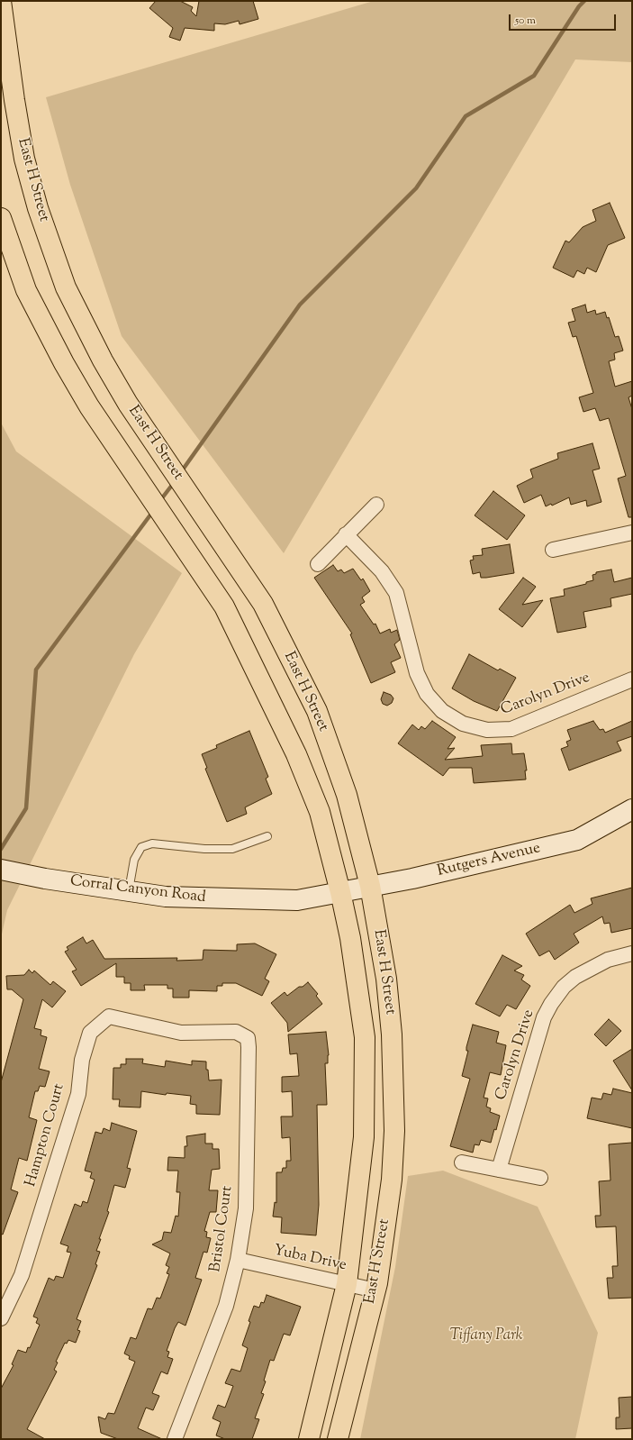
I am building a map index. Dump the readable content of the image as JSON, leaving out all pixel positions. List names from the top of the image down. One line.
{"streets":{"main road":["East H Street","Rutgers Avenue","Corral Canyon Road"],"street":["Carolyn Drive","Hampton Court","Bristol Court","Yuba Drive"]},"crossings":[["East H Street","Rutgers Avenue"],["East H Street","Corral Canyon Road"],["East H Street","Yuba Drive"],["Rutgers Avenue","Corral Canyon Road"],["Hampton Court","Bristol Court"],["Bristol Court","Yuba Drive"]],"parks":["Tiffany Park"],"scale_bar":"50 m"}
